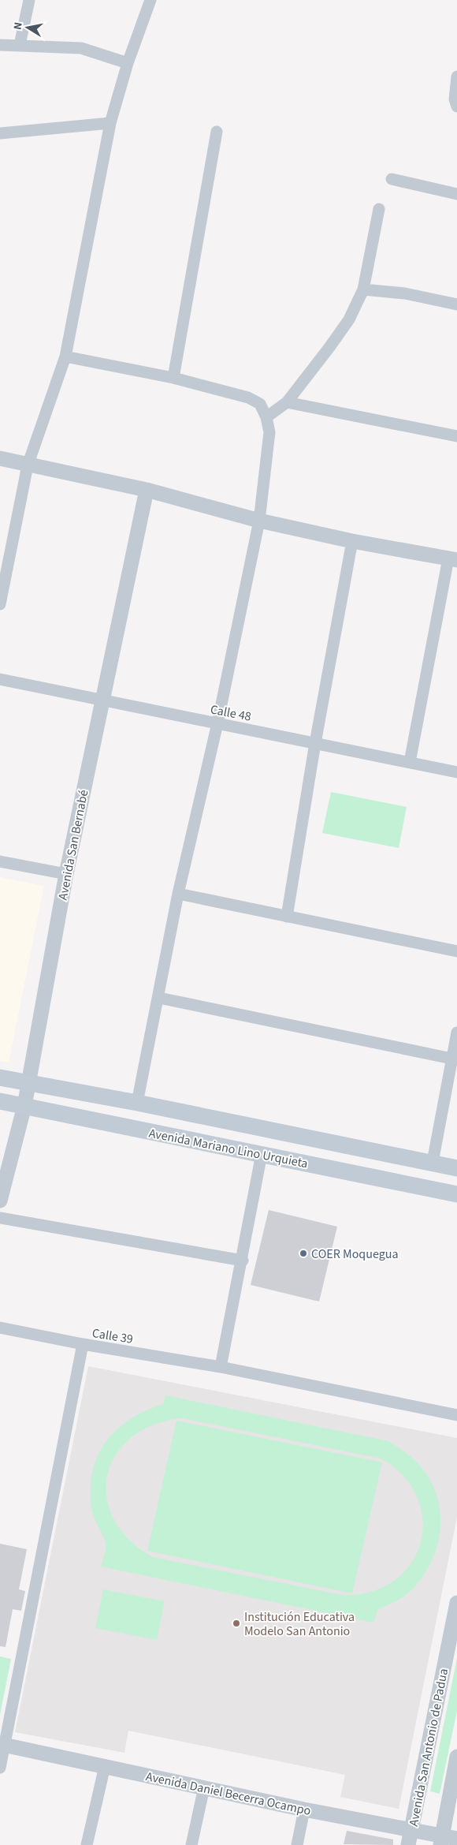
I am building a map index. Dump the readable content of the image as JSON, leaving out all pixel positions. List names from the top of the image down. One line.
{"streets":{"main road":["Avenida Mariano Lino Urquieta"],"street":["Calle 48","Avenida San Bernabé","Calle 39","Avenida San Antonio de Padua","Avenida Daniel Becerra Ocampo"]},"crossings":[["Calle 48","Avenida San Bernabé"],["Avenida San Bernabé","Avenida Mariano Lino Urquieta"],["Avenida San Antonio de Padua","Avenida Daniel Becerra Ocampo"]],"places":["COER Moquegua","Institución Educativa Modelo San Antonio"],"north":"left"}
